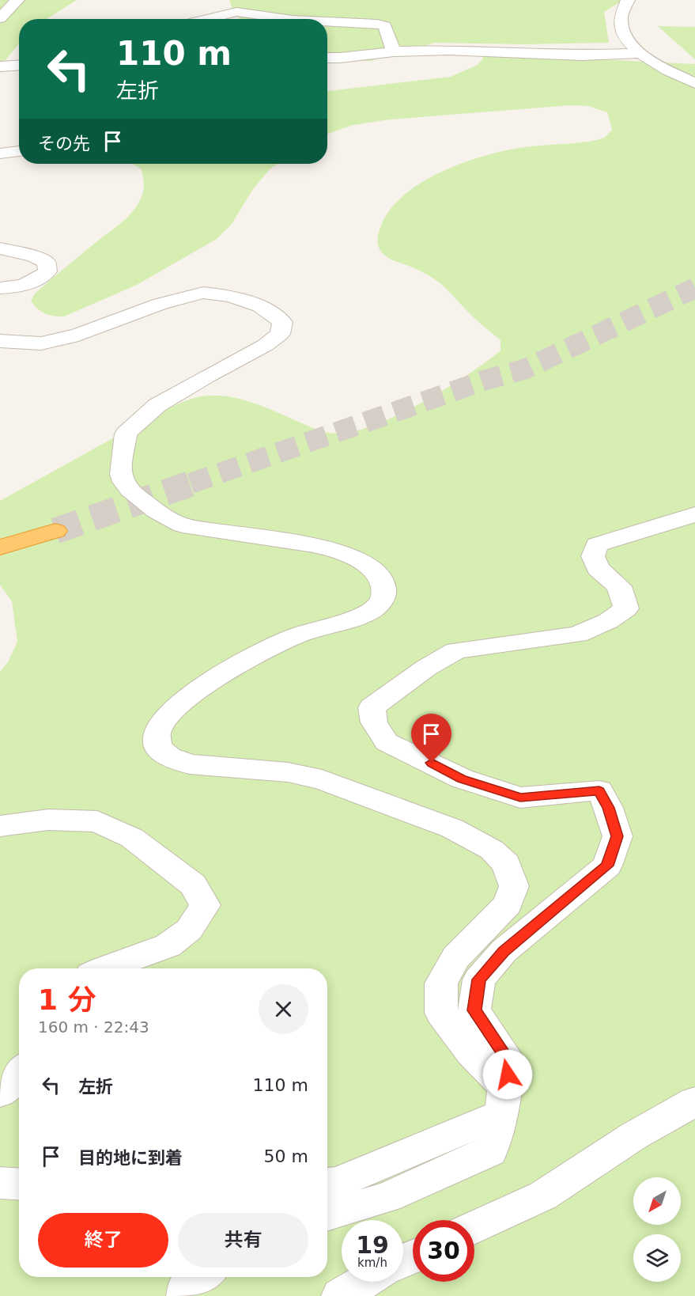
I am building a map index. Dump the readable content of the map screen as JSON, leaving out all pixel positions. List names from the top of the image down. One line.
{"north":"bottom left","page":{"turn":["110 m","左折"],"then":"その先","heading":["1 分","160 m · 22:43"],"list":[{"name":"左折","value":"110 m"},{"name":"目的地に到着","value":"50 m"}],"buttons":["終了","共有"],"speed":"19 km/h","limit":"30"}}
